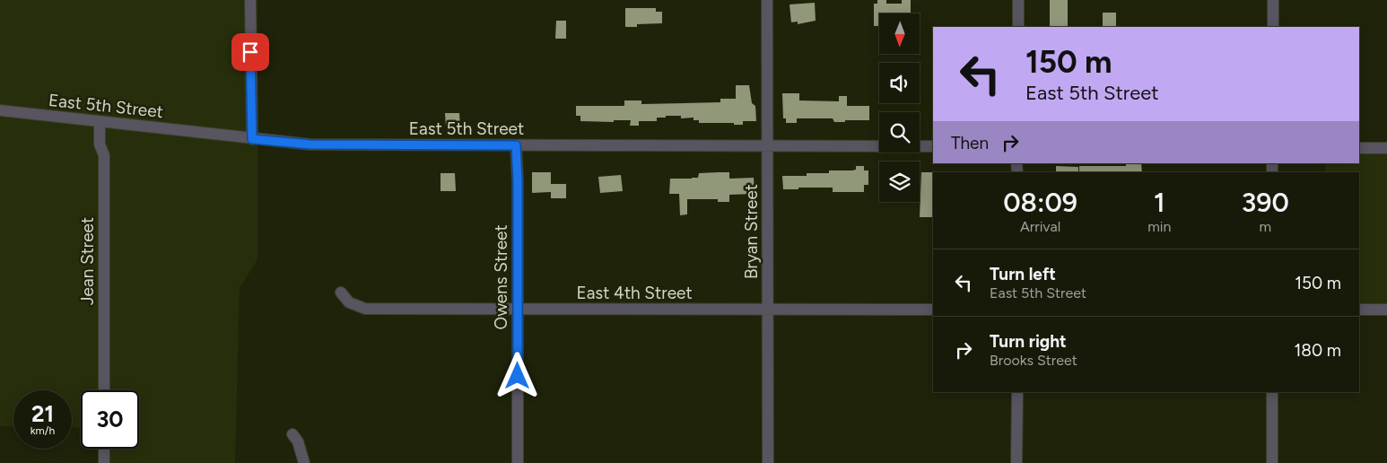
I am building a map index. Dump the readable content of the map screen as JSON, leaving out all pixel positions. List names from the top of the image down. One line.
{"streets":{"street":["East 5th Street","Bryan Street","Jean Street","Owens Street","East 4th Street"]},"crossings":[["East 5th Street","Bryan Street"],["East 5th Street","Jean Street"],["East 5th Street","Owens Street"],["Bryan Street","East 4th Street"],["Owens Street","East 4th Street"]],"north":"bottom","page":{"turn":["150 m","East 5th Street"],"then":"Then","eta":["08:09","Arrival","1","min","390","m"],"list":[{"name":"Turn left","note":"East 5th Street","value":"150 m"},{"name":"Turn right","note":"Brooks Street","value":"180 m"}],"speed":"21 km/h","limit":"30"}}
